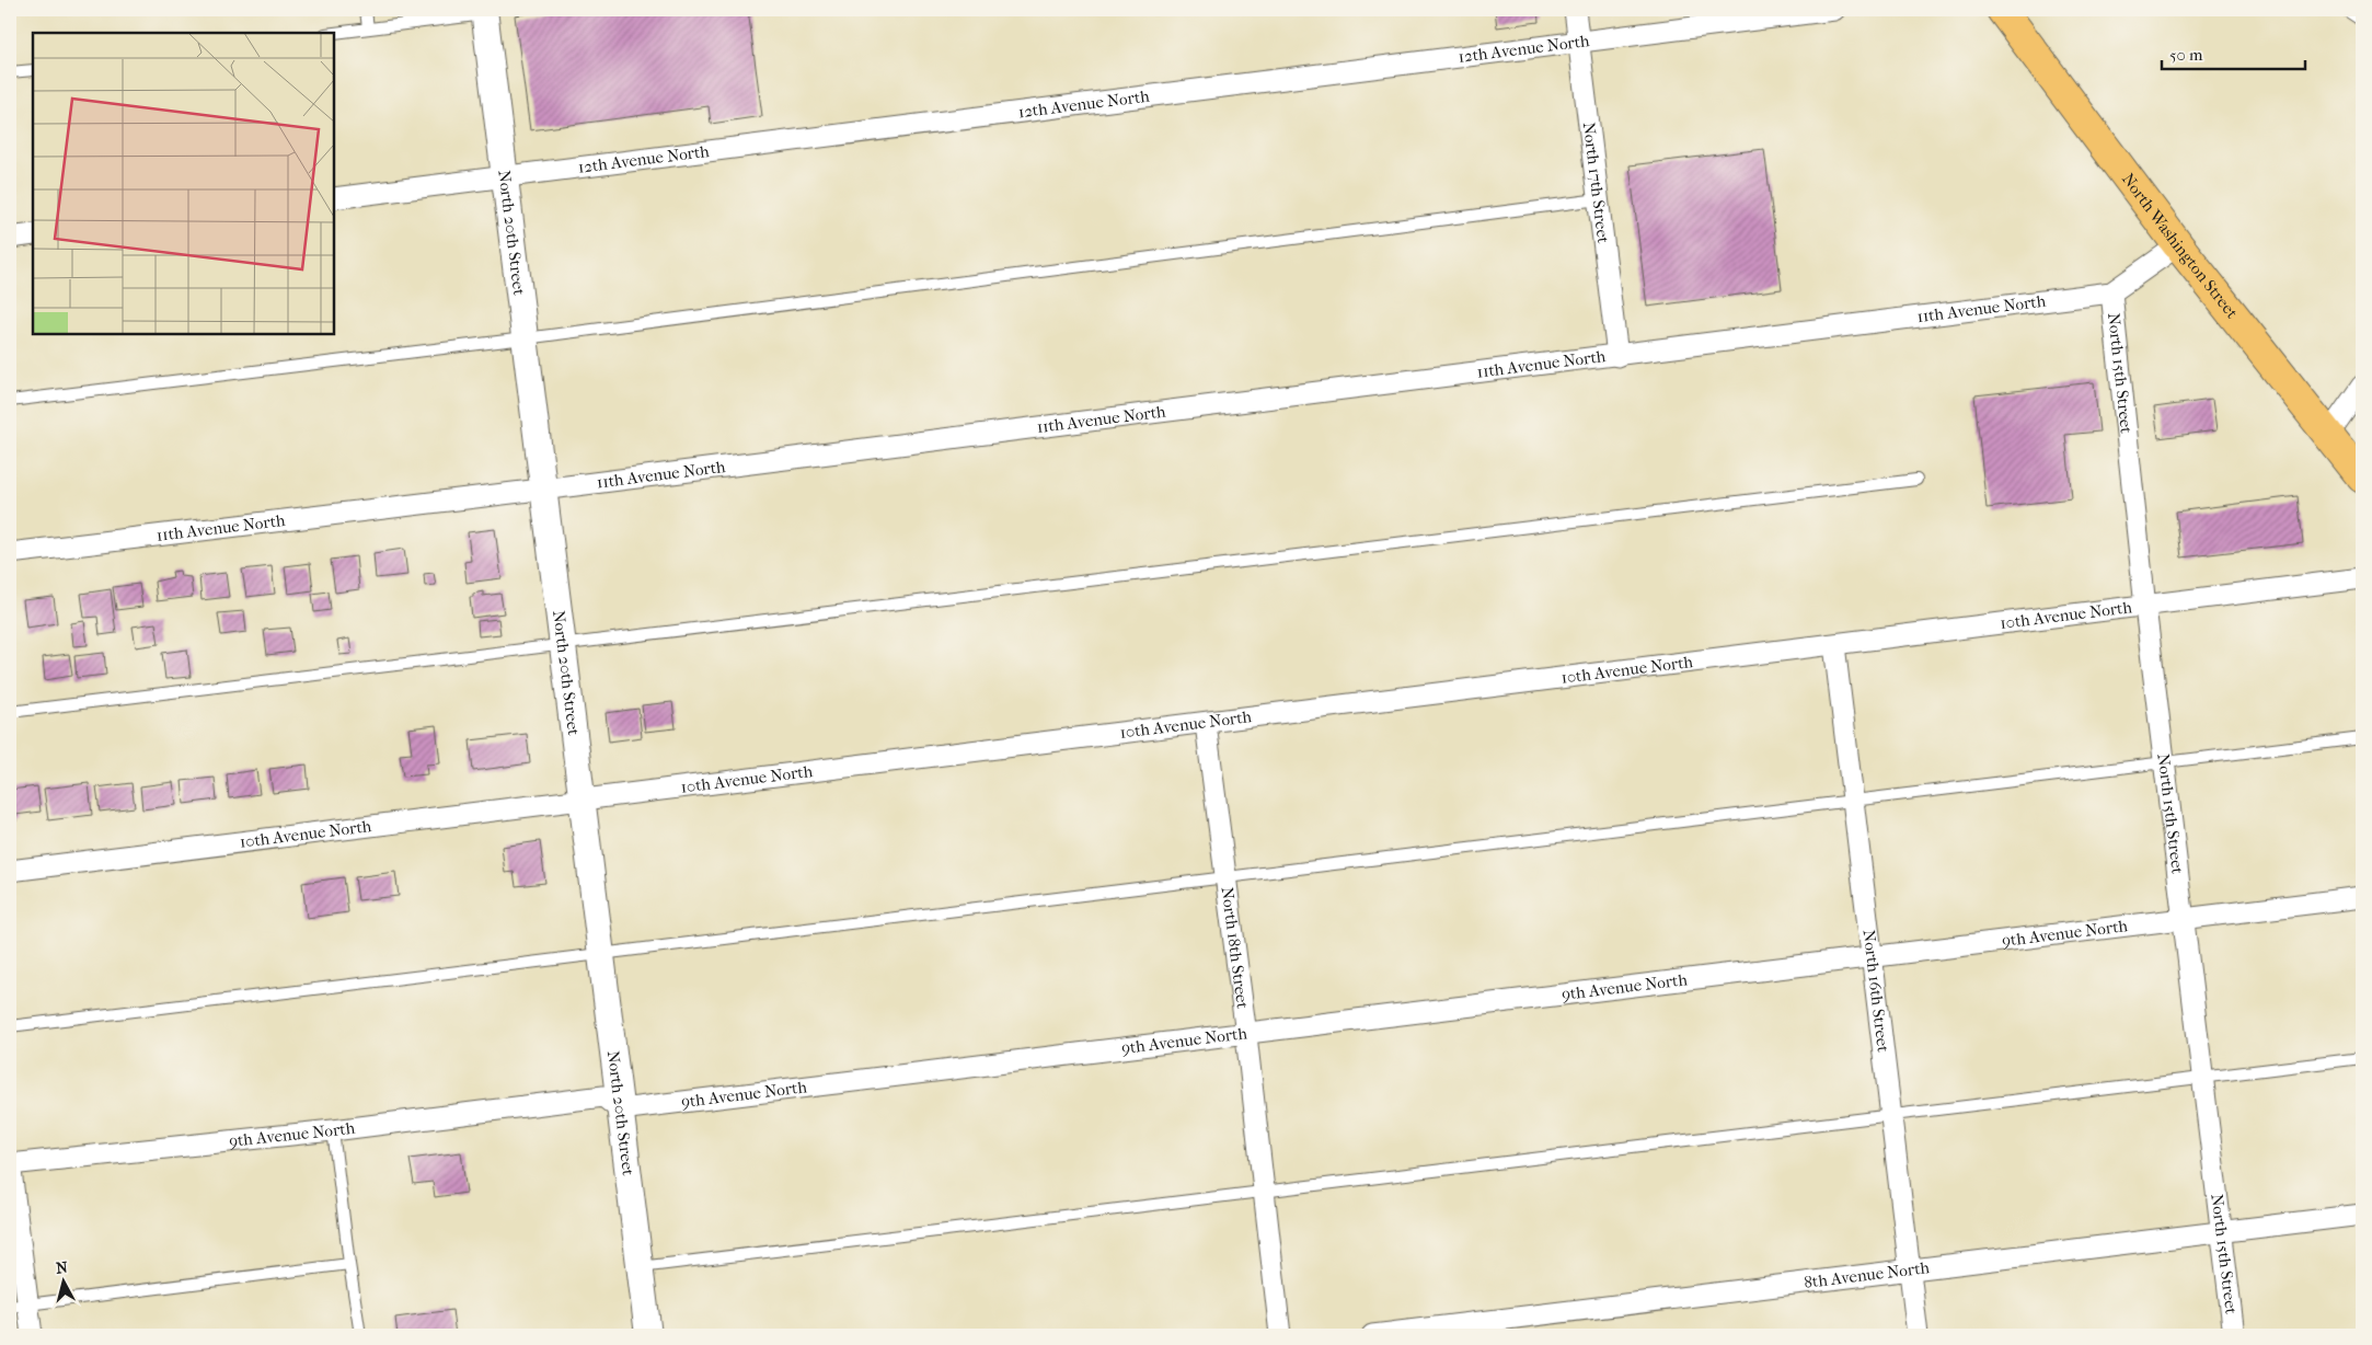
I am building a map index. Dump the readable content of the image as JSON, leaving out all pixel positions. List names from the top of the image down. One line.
{"streets":{"main road":["North Washington Street"],"street":["12th Avenue North","North 17th Street","North 20th Street","11th Avenue North","North 15th Street","10th Avenue North","9th Avenue North","North 18th Street","North 16th Street","8th Avenue North"]},"crossings":[["12th Avenue North","North 17th Street"],["12th Avenue North","North 20th Street"],["North 17th Street","11th Avenue North"],["North 20th Street","11th Avenue North"],["North 20th Street","10th Avenue North"],["North 20th Street","9th Avenue North"],["North Washington Street","11th Avenue North"],["11th Avenue North","North 15th Street"],["North 15th Street","10th Avenue North"],["North 15th Street","9th Avenue North"],["North 15th Street","8th Avenue North"],["10th Avenue North","North 18th Street"],["10th Avenue North","North 16th Street"],["9th Avenue North","North 18th Street"],["9th Avenue North","North 16th Street"],["North 16th Street","8th Avenue North"]],"scale_bar":"50 m","north":"top"}
